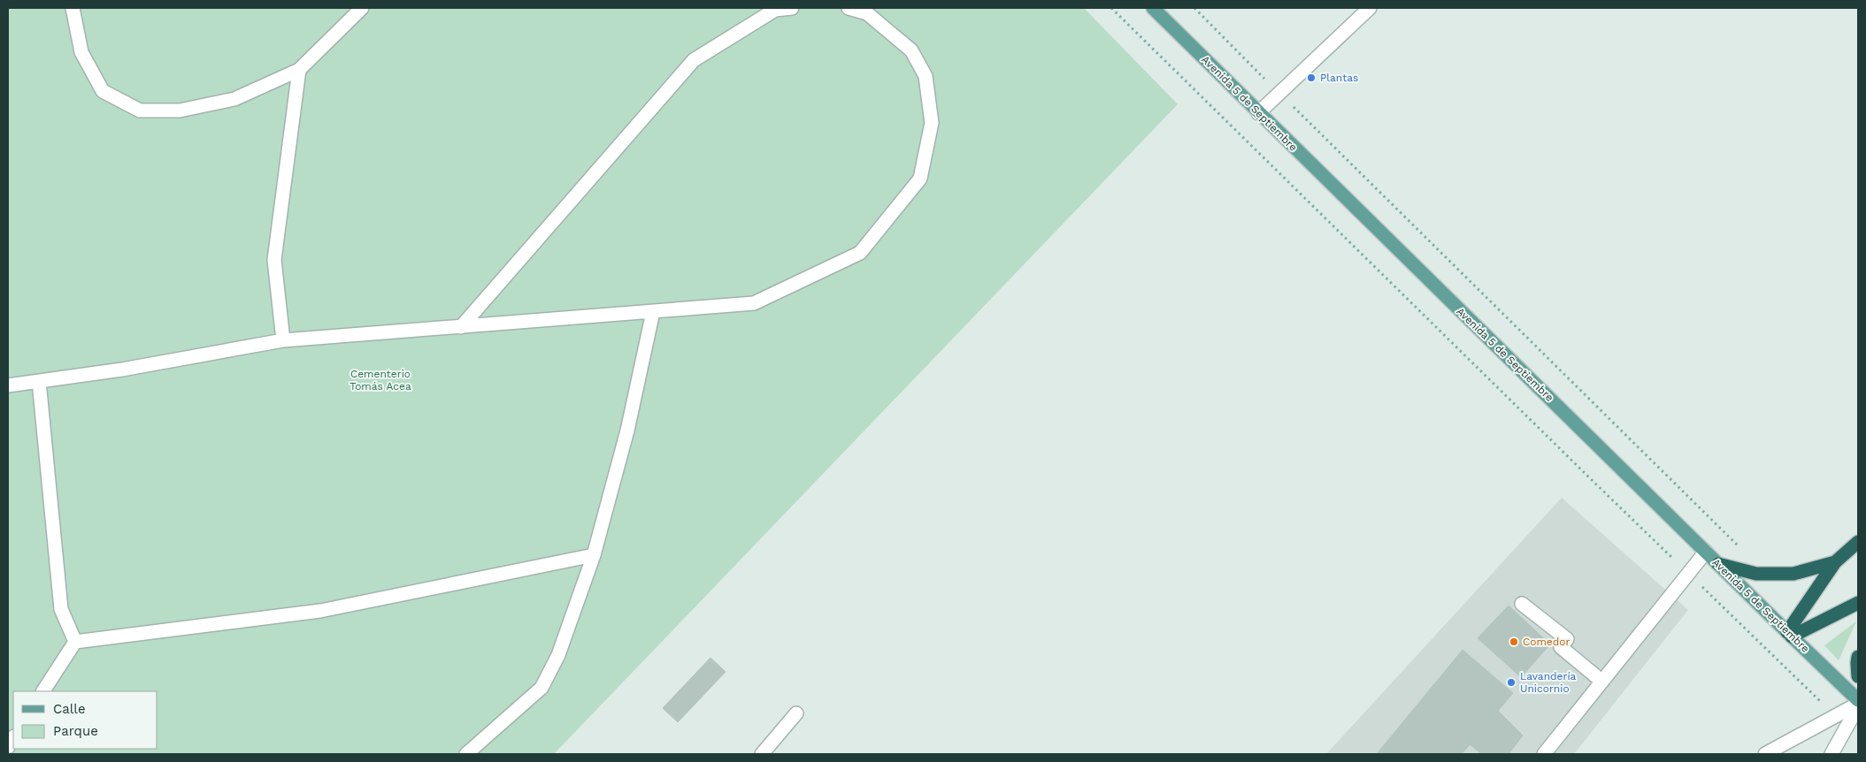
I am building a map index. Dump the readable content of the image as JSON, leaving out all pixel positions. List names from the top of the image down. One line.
{"streets":{"main road":["Avenida 5 de Septiembre"]},"parks":["Cementerio Tomás Acea"],"places":["Plantas","Comedor","Lavandería Unicornio"],"legend":["Calle","Parque"]}
